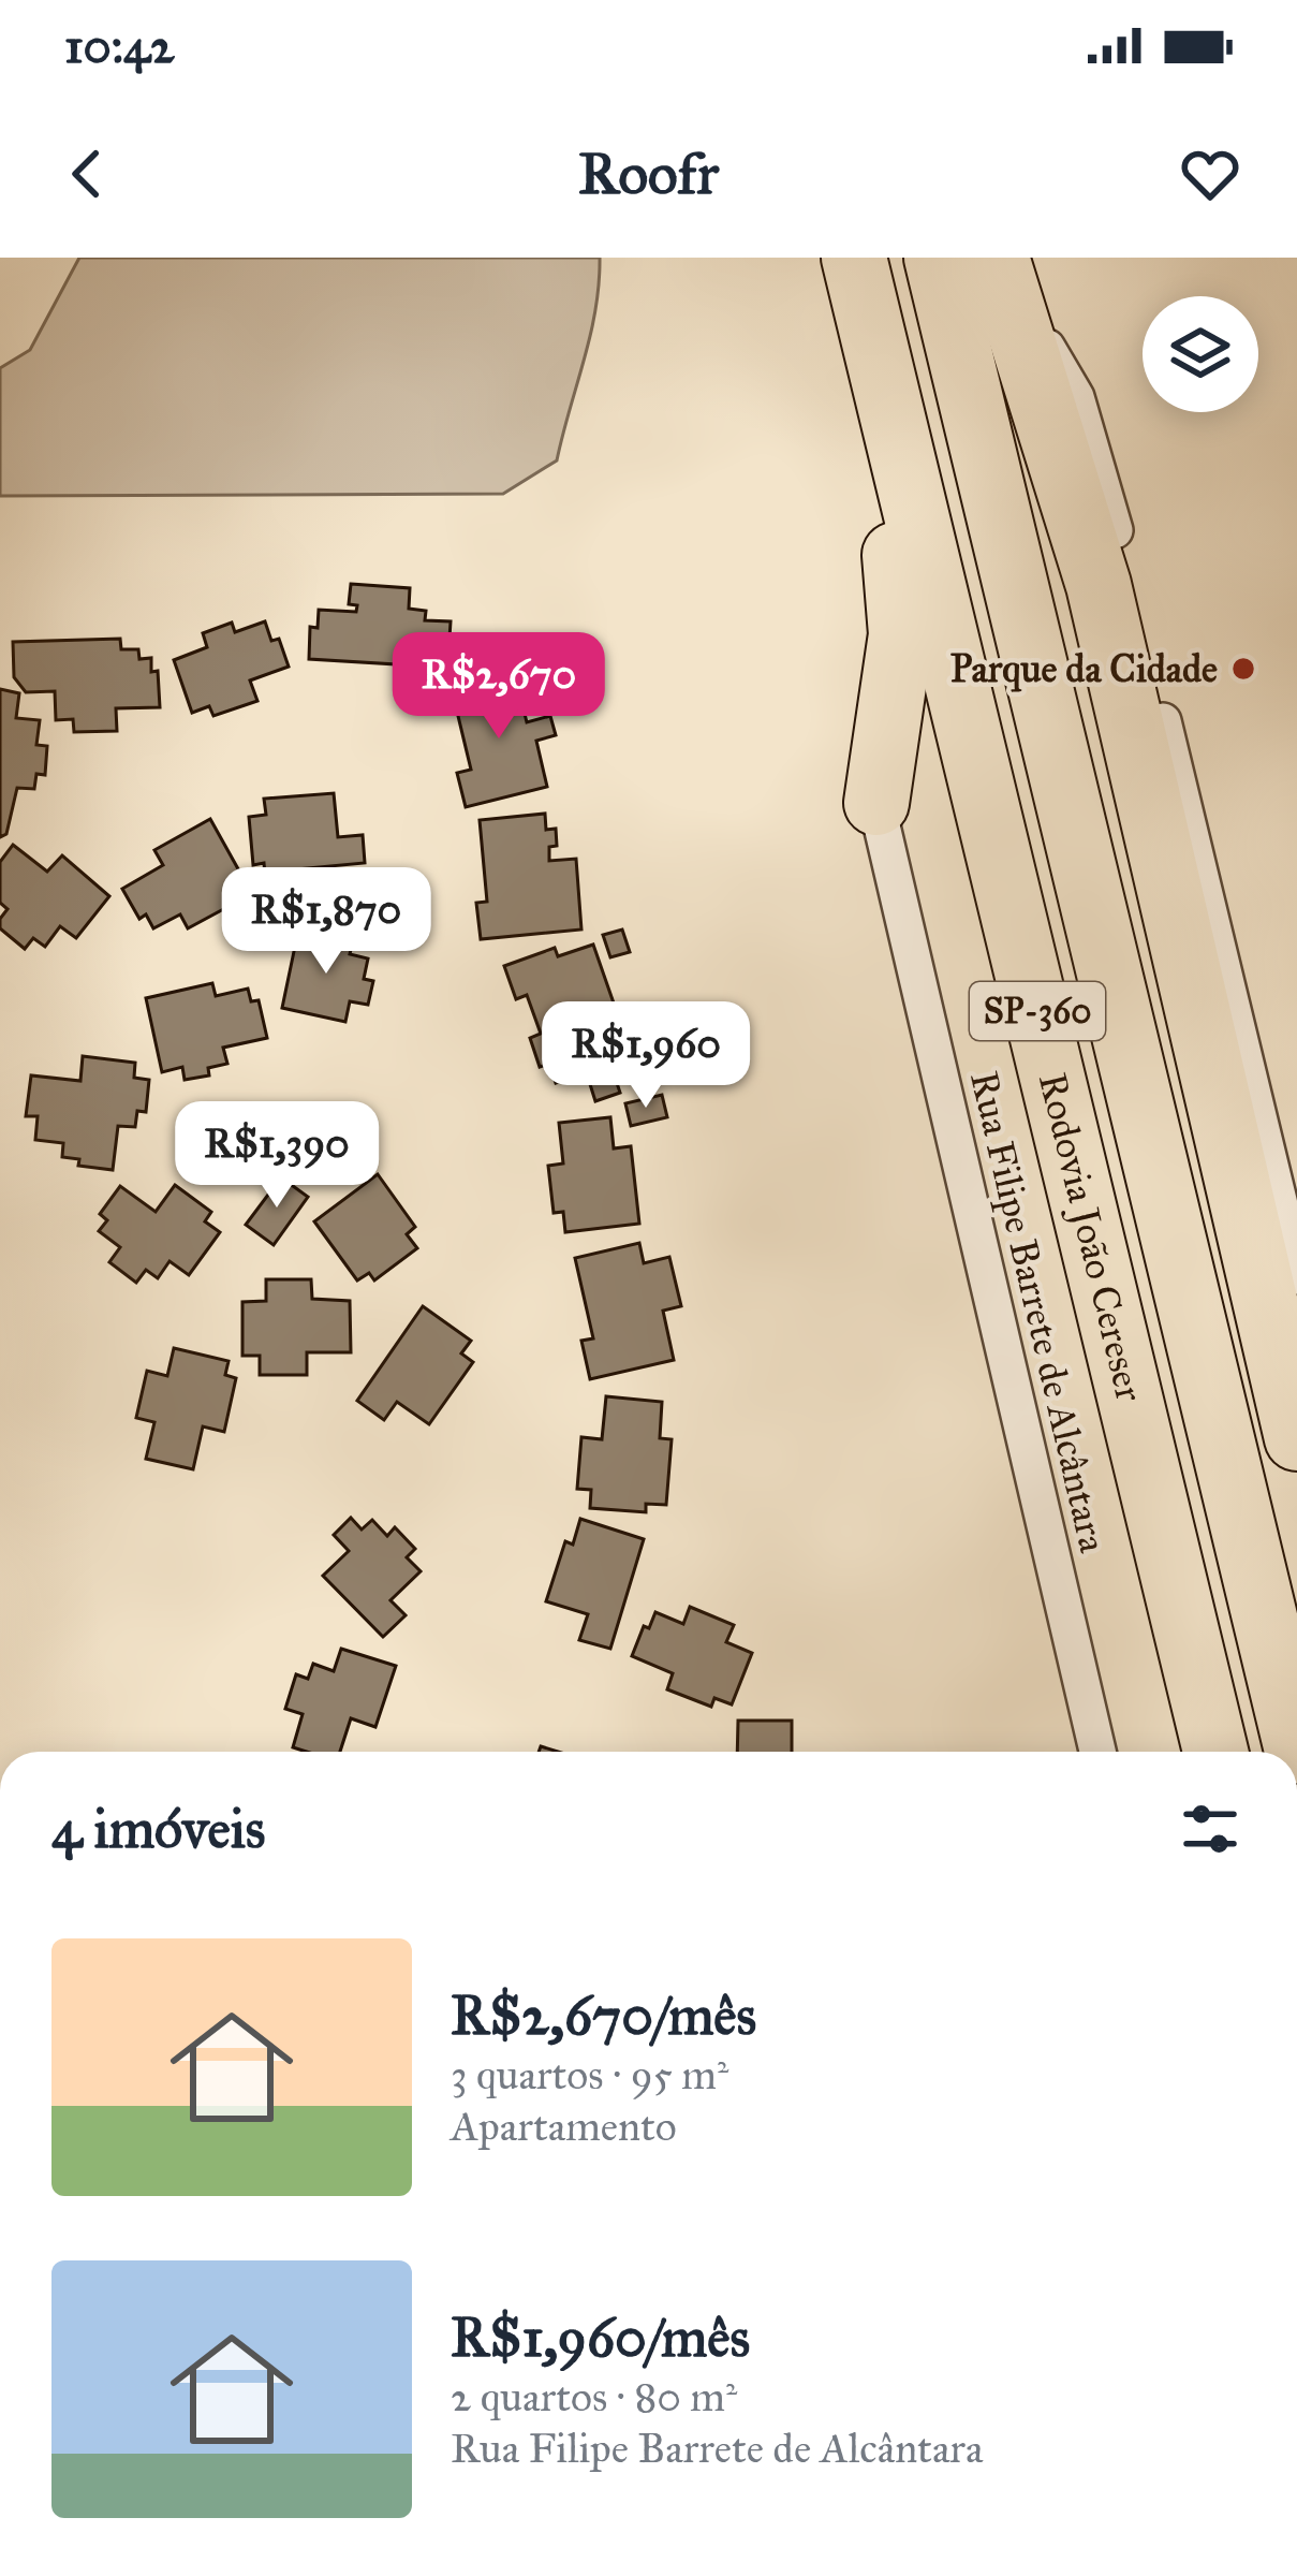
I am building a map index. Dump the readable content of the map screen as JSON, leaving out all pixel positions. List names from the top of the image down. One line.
{"streets":{"highway":["SP-360","Rodovia João Cereser"],"street":["Rua Filipe Barrete de Alcântara"]},"places":["Parque da Cidade"],"page":{"status":"10:42","header":"Roofr","price":["R$2,670","R$1,870","R$1,960","R$1,390"],"heading":"4 imóveis","list":[{"name":"R$2,670/mês","note":"3 quartos · 95 m² · Apartamento"},{"name":"R$1,960/mês","note":"2 quartos · 80 m² · Rua Filipe Barrete de Alcântara"}]}}
